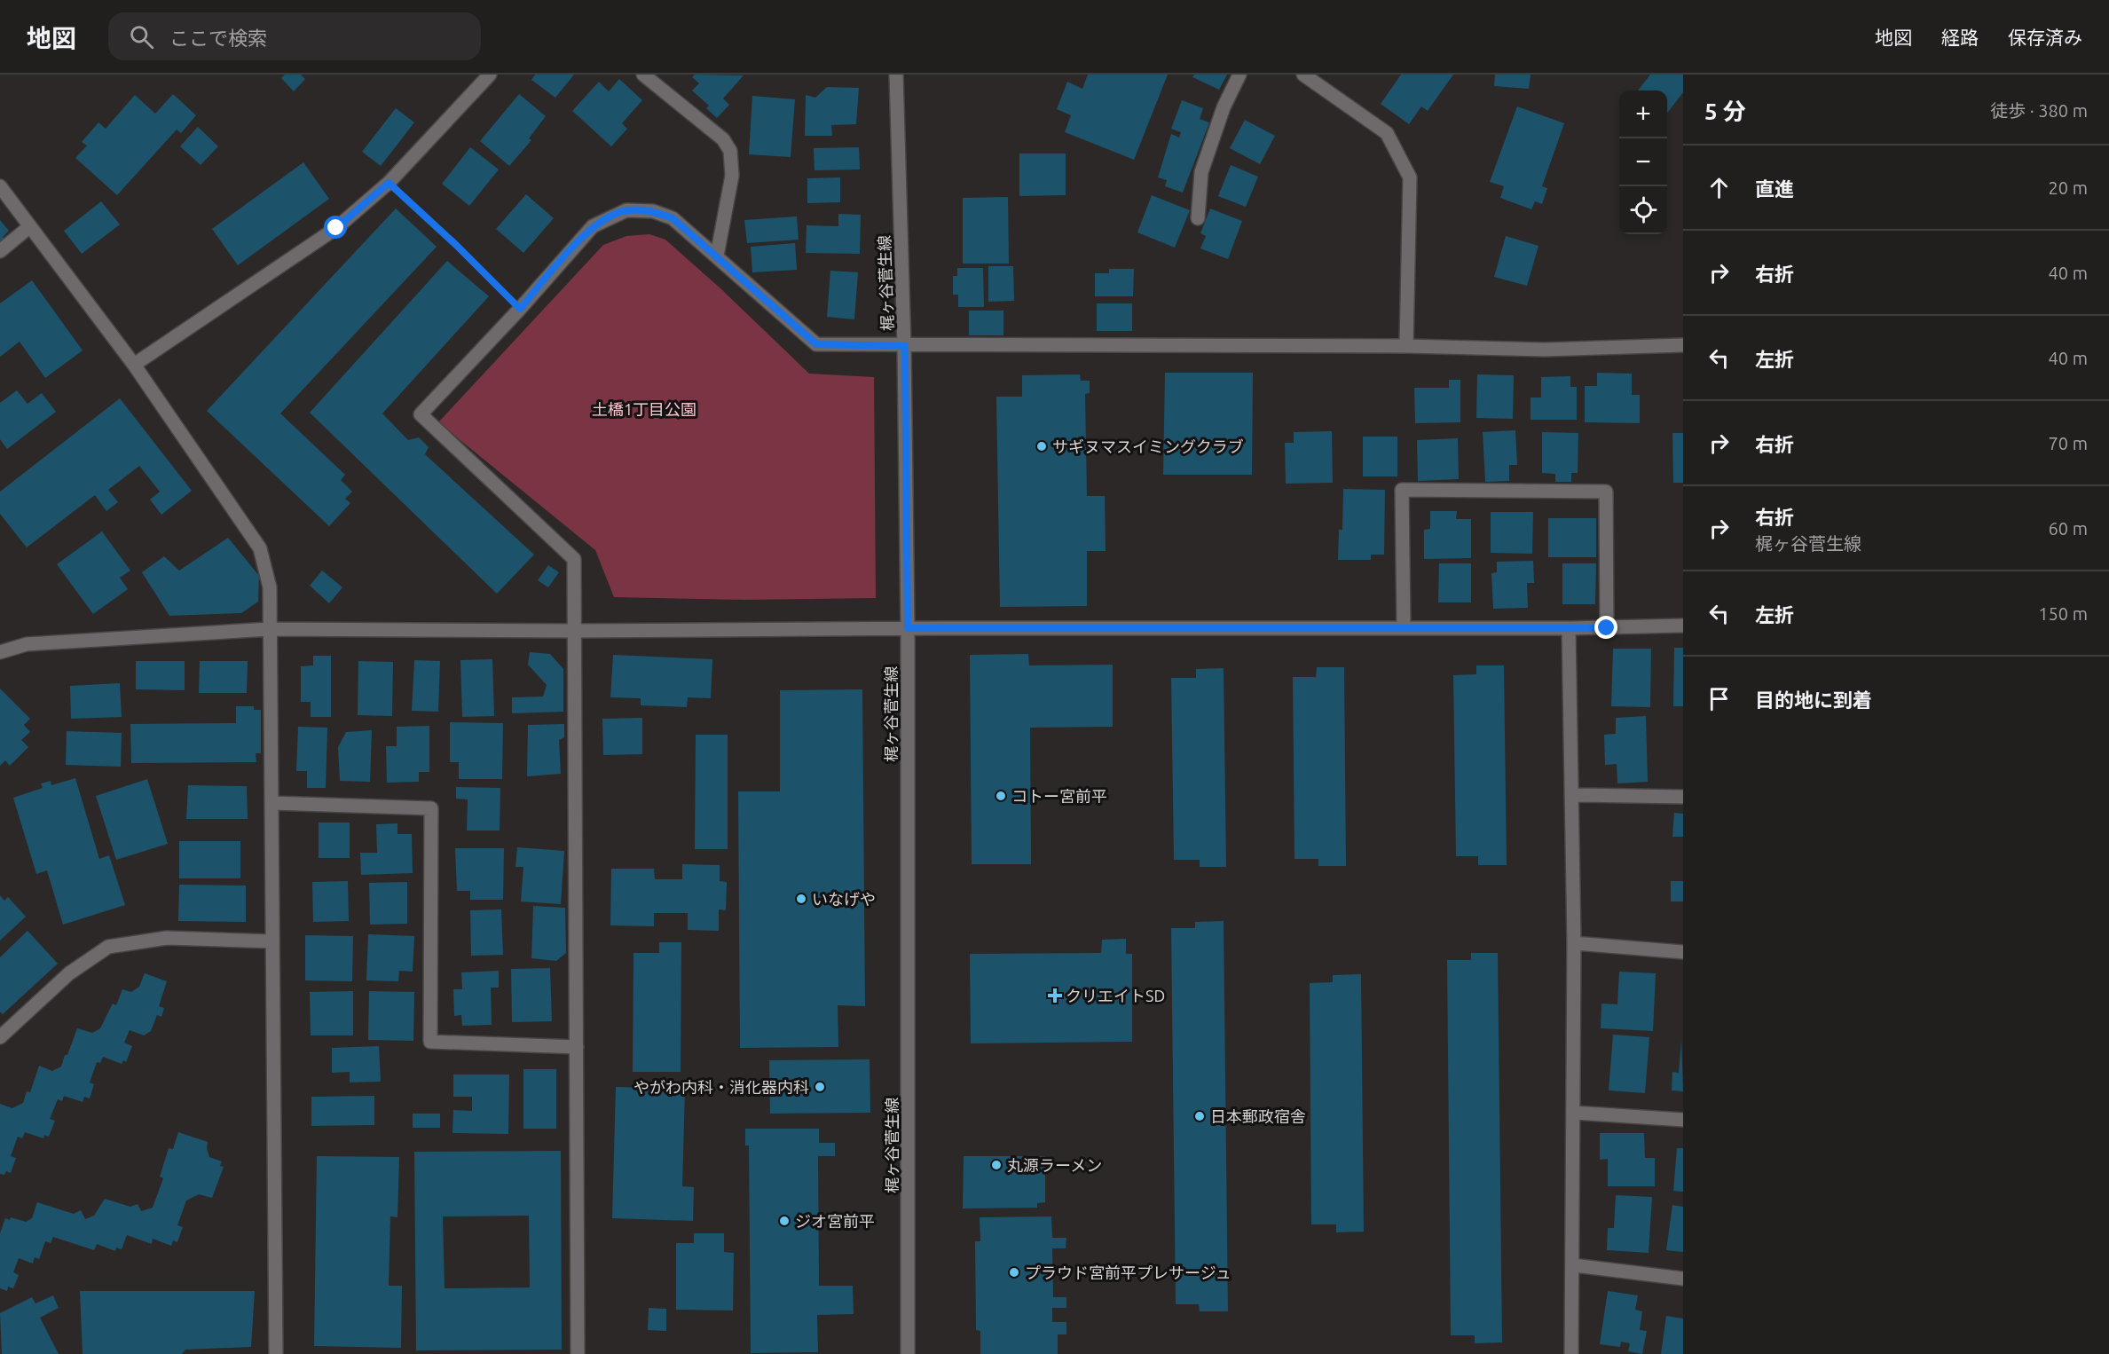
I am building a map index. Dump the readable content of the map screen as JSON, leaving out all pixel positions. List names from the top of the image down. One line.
{"streets":{"street":["梶ヶ谷菅生線"]},"parks":["土橋1丁目公園"],"places":{"other":["サギヌマスイミングクラブ","コトー宮前平","いなげや","やがわ内科・消化器内科","日本郵政宿舎","丸源ラーメン","ジオ宮前平","プラウド宮前平プレサージュ"],"health":["クリエイトSD"]},"page":{"header":"地図","search":"ここで検索","nav":["地図","経路","保存済み"],"heading":["5 分","徒歩 · 380 m"],"map_buttons":["+","−"],"list":[["直進","20 m"],["右折","40 m"],["左折","40 m"],["右折","70 m"],["右折","梶ヶ谷菅生線","60 m"],["左折","150 m"],"目的地に到着"]}}
